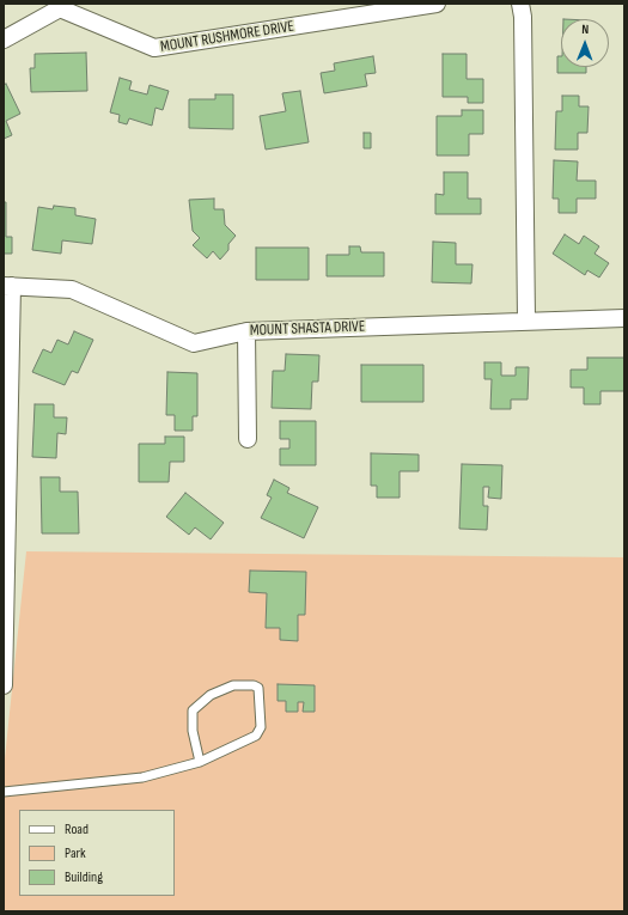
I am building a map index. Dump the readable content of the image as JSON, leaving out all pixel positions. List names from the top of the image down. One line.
{"streets":{"street":["MOUNT RUSHMORE DRIVE","MOUNT SHASTA DRIVE"]},"legend":["Road","Park","Building"],"north":"top"}
